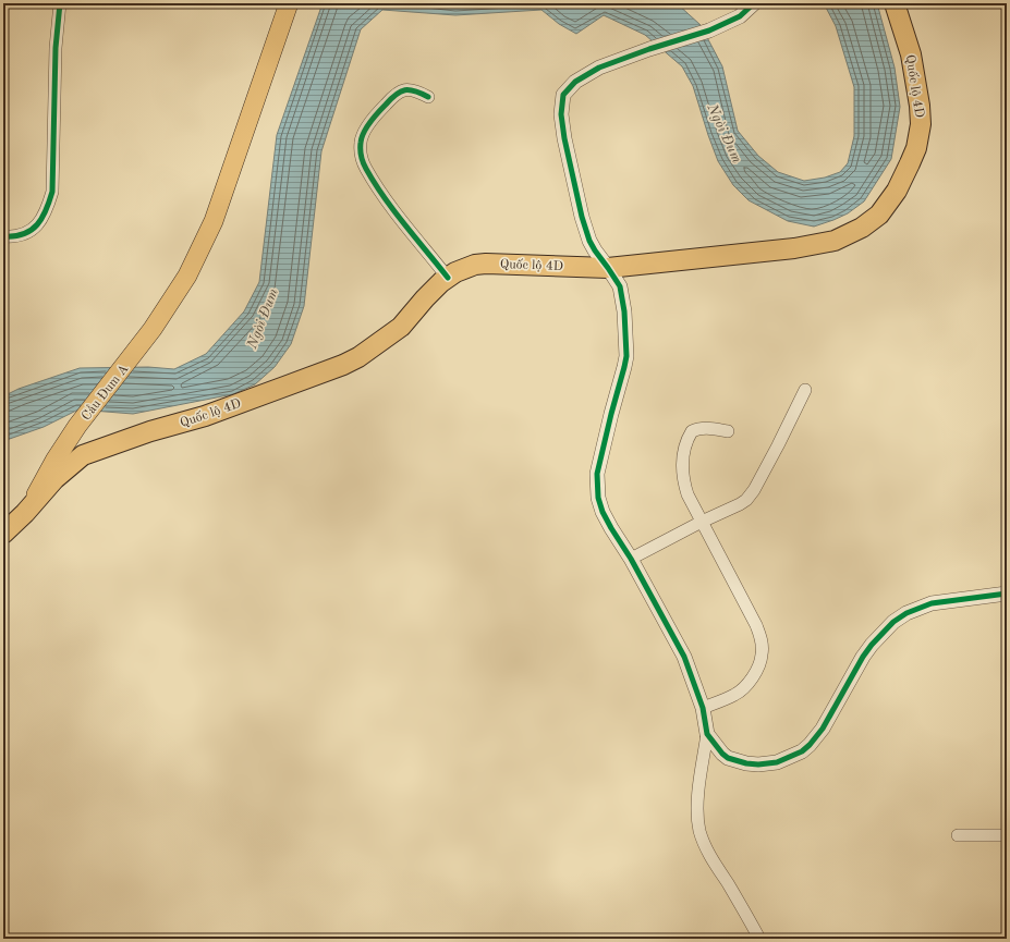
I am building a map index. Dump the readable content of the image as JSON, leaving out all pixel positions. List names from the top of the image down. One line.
{"streets":{"highway":["Quốc lộ 4D"],"main road":["Cầu Đum A"]},"crossings":[["Quốc lộ 4D","Cầu Đum A"]],"water":["Ngòi Đum"]}
